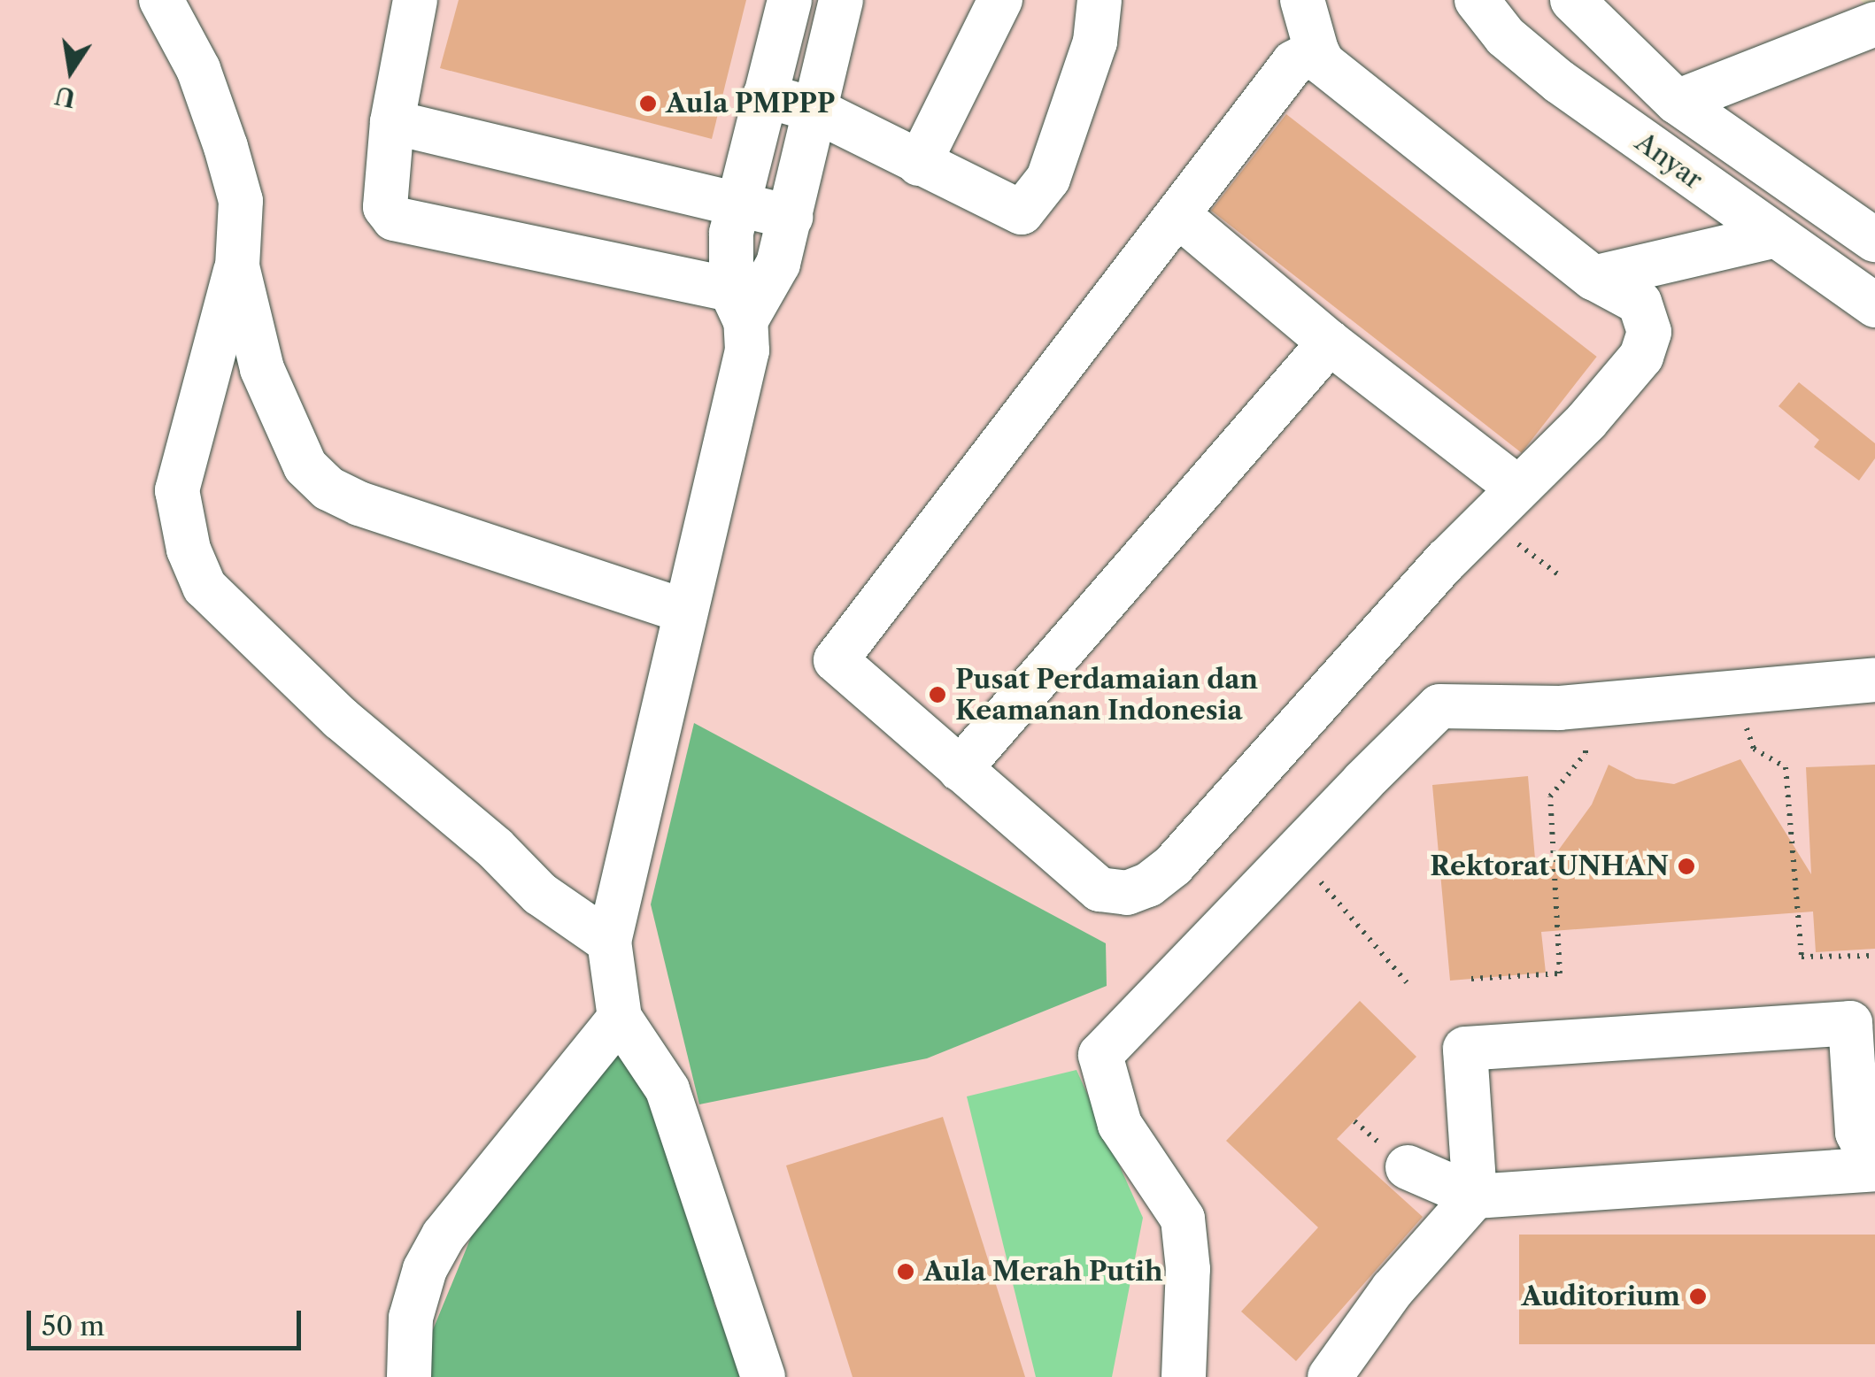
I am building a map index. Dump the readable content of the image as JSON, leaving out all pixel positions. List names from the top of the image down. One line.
{"streets":{"street":["Anyar"]},"places":["Aula PMPPP","Pusat Perdamaian dan Keamanan Indonesia","Rektorat UNHAN","Aula Merah Putih","Auditorium"],"scale_bar":"50 m","north":"bottom"}
